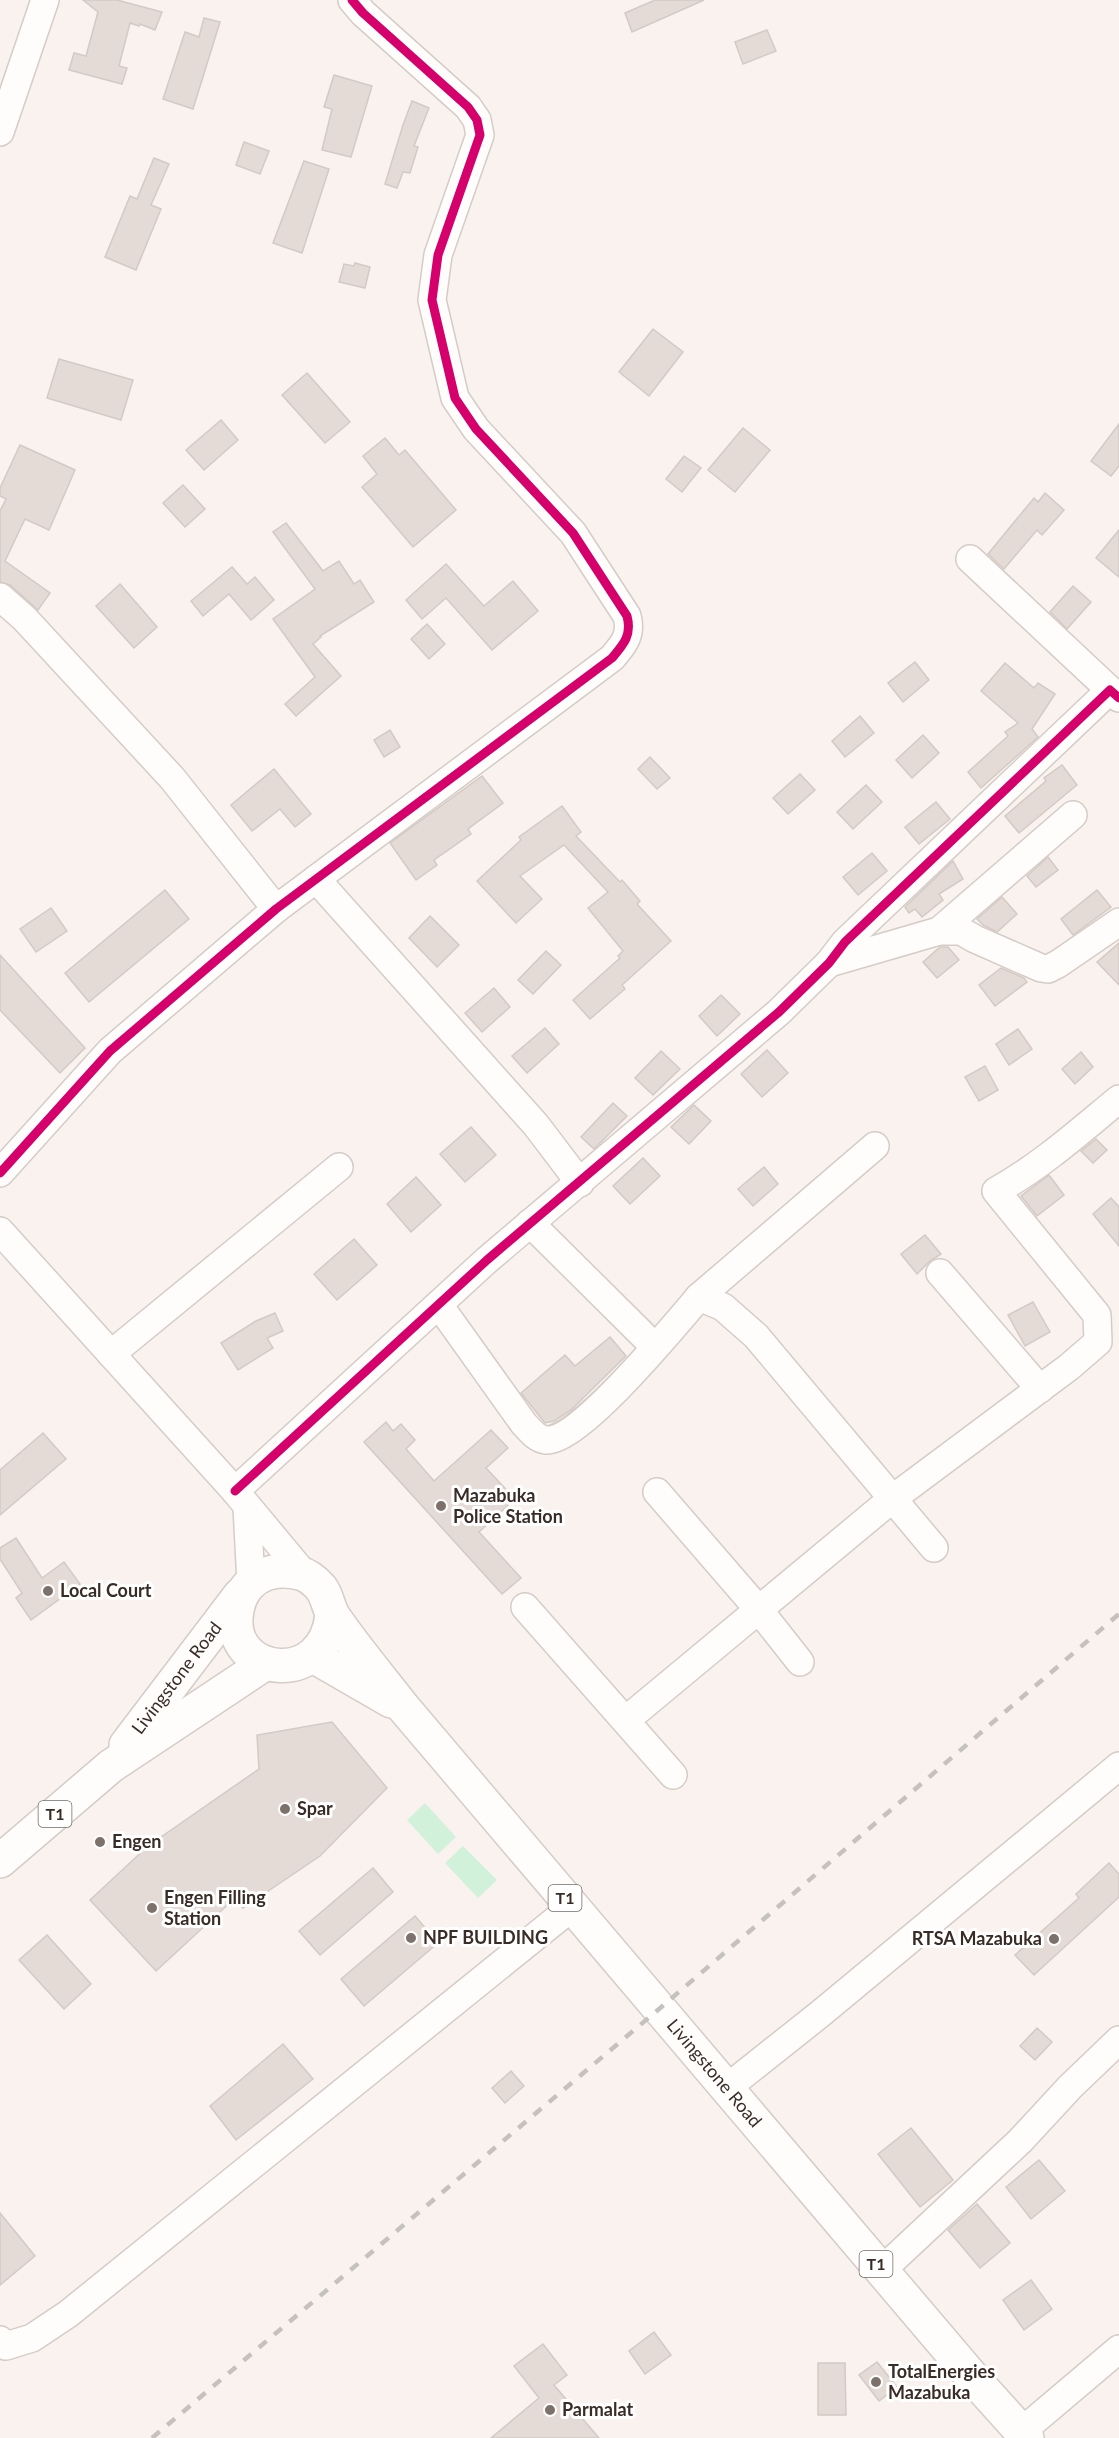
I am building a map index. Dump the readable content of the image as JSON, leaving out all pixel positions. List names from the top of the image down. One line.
{"streets":{"highway":["Livingstone Road","T1"]},"places":["Mazabuka Police Station","Local Court","Spar","Engen","Engen Filling Station","NPF BUILDING","RTSA Mazabuka","TotalEnergies Mazabuka","Parmalat"]}
